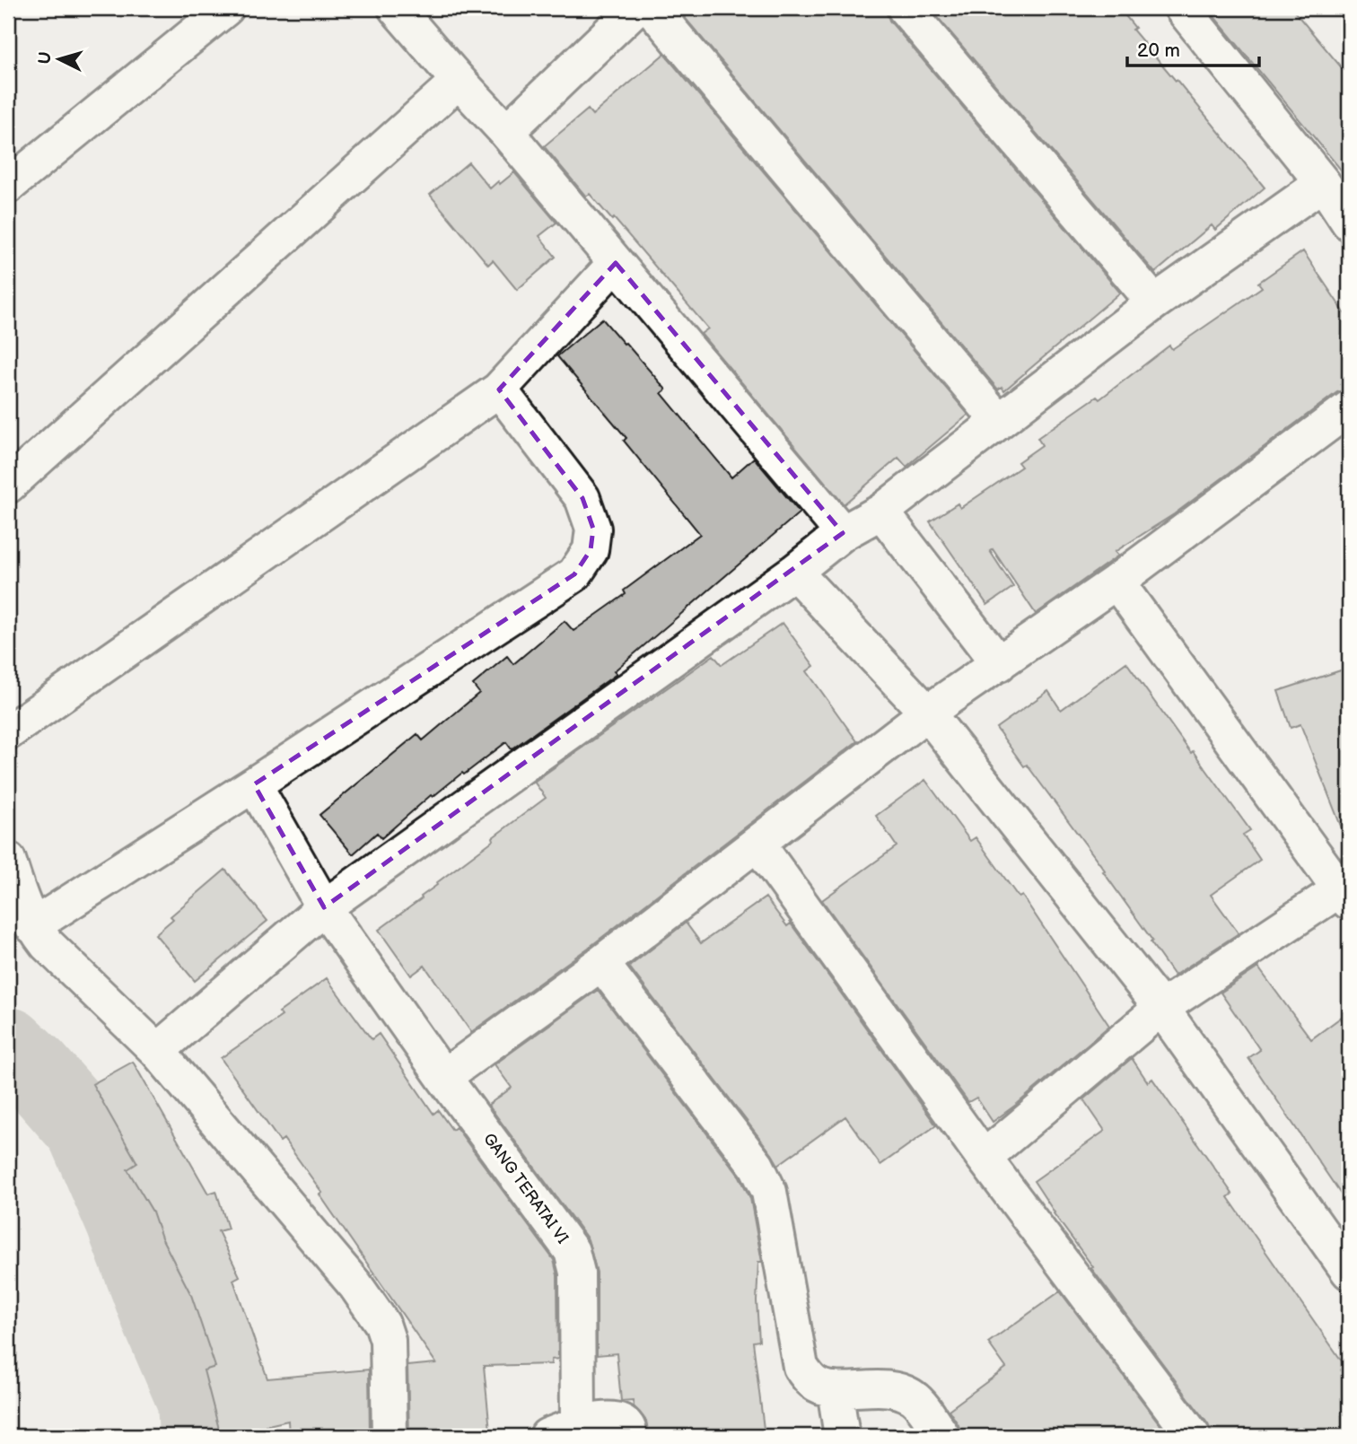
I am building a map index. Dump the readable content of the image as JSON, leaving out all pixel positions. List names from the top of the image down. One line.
{"streets":{"street":["GANG TERATAI VI"]},"scale_bar":"20 m","north":"left"}
